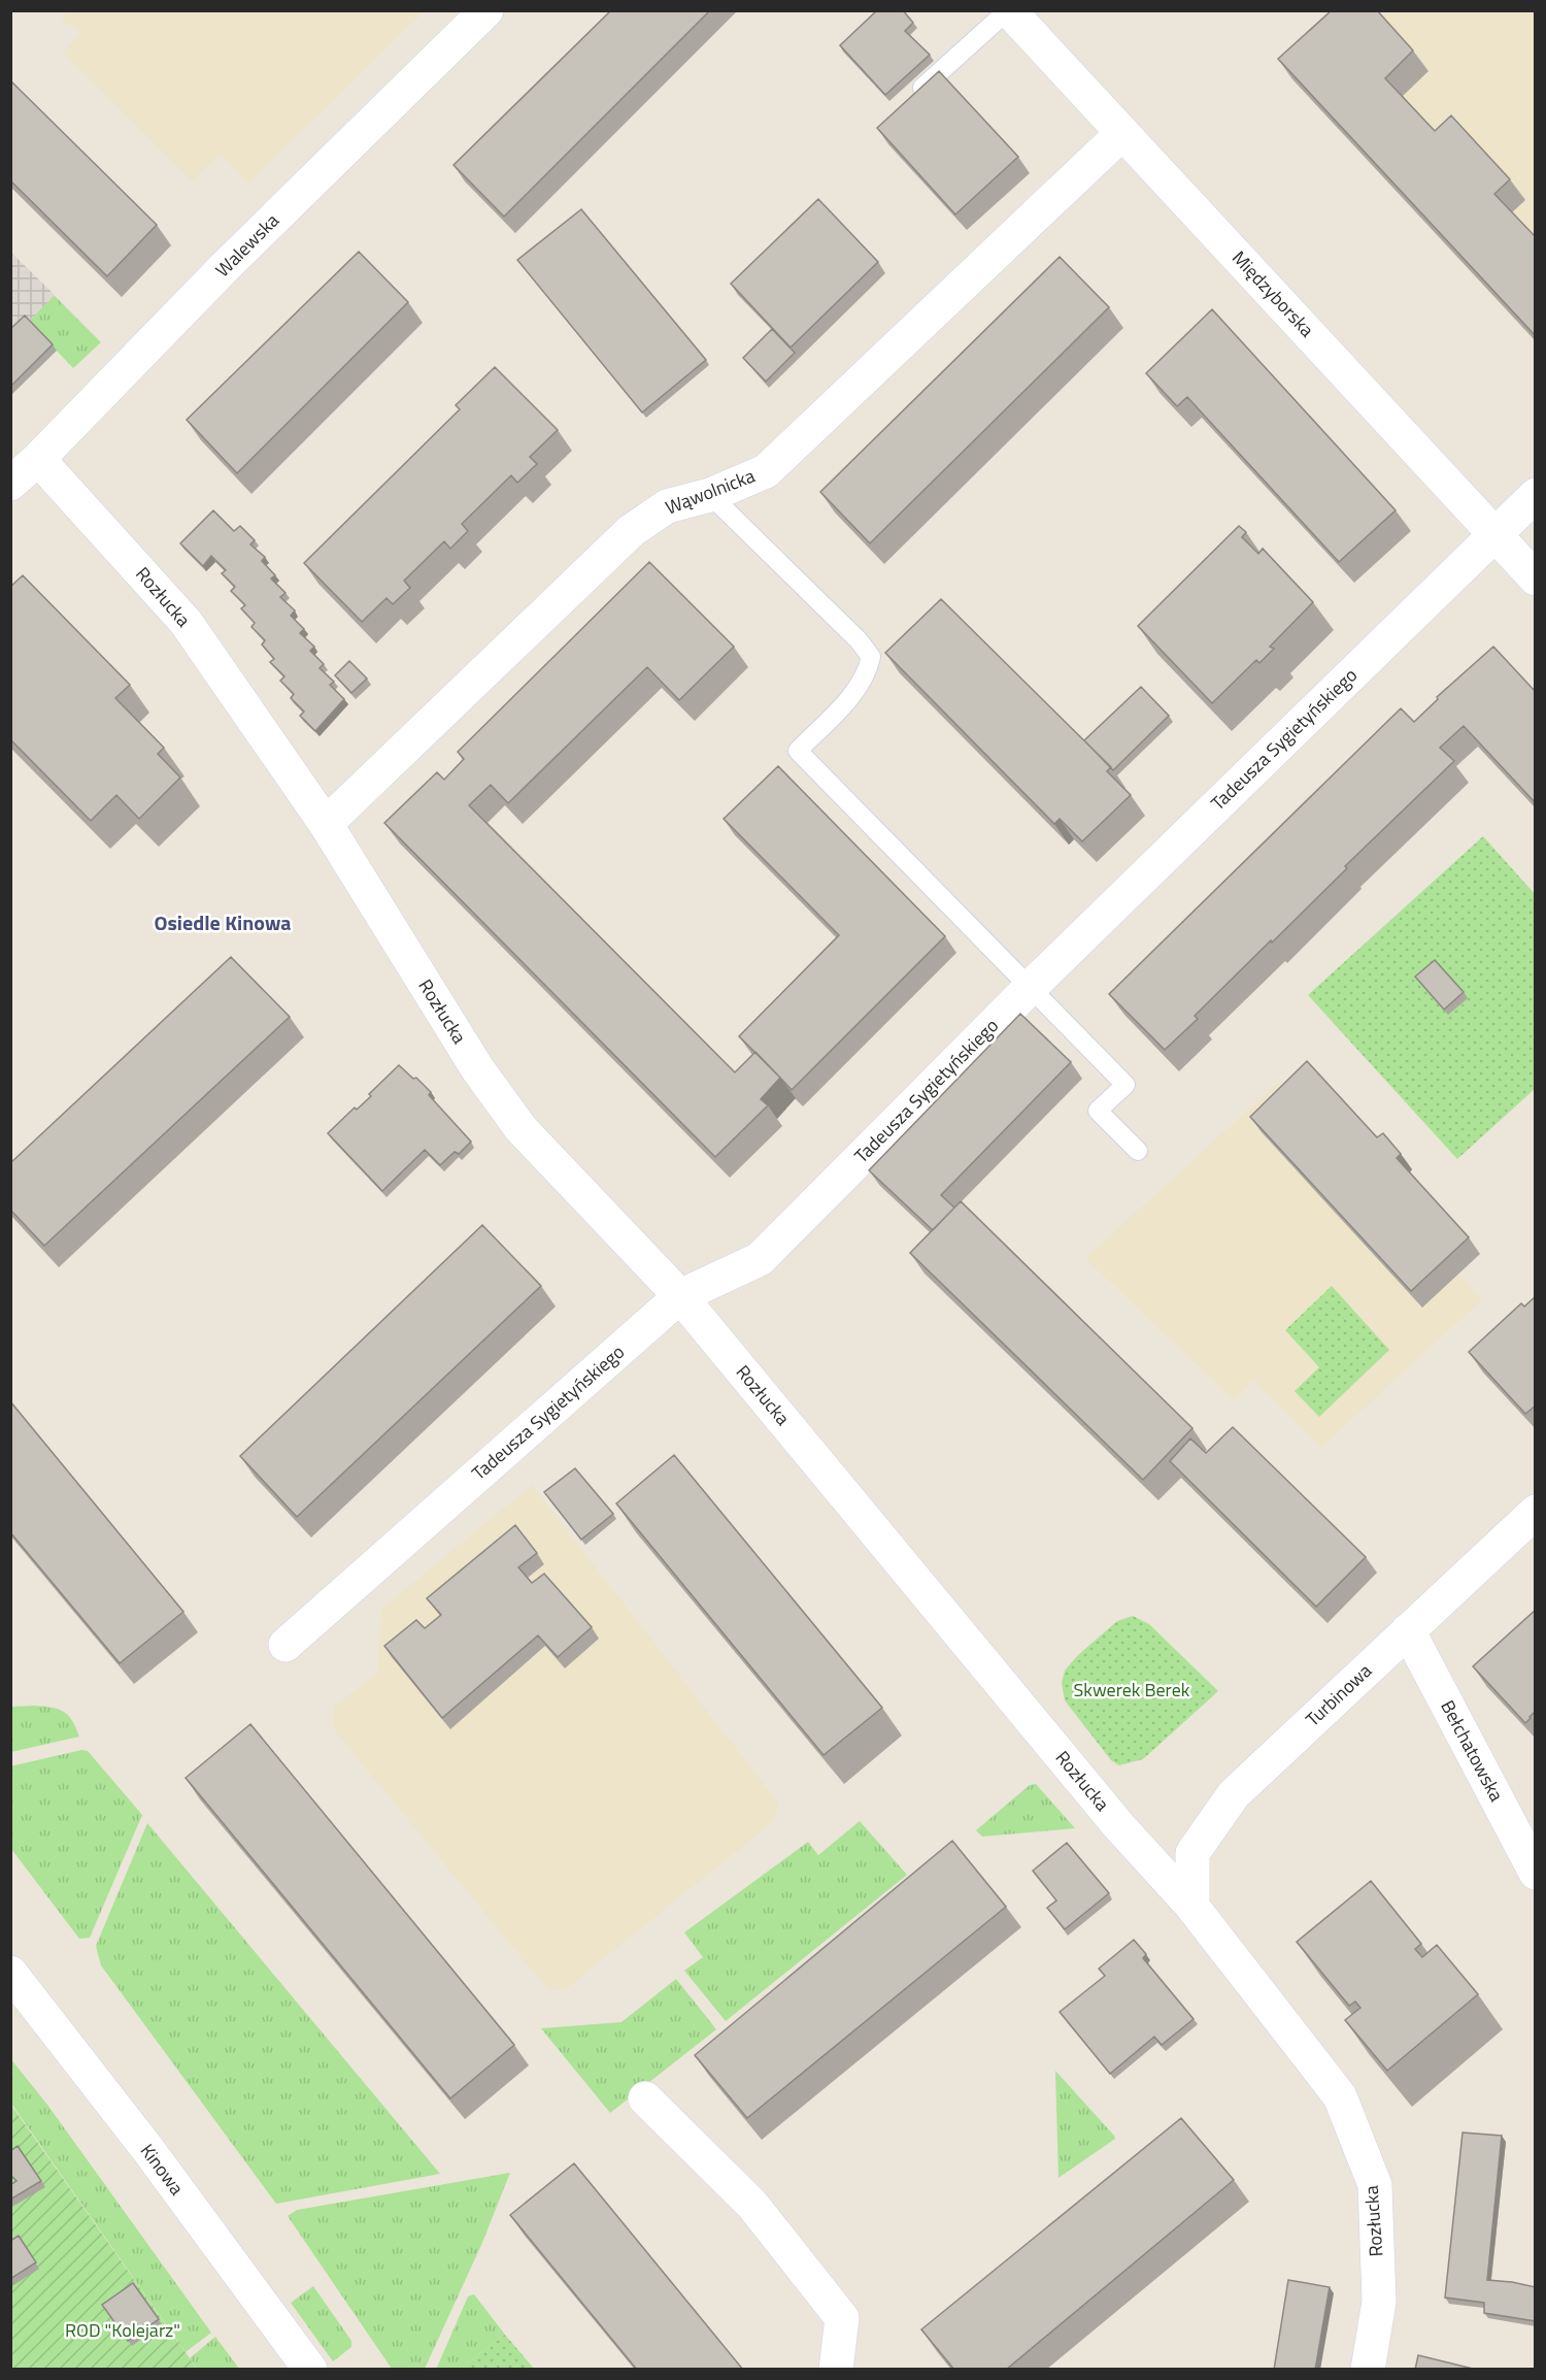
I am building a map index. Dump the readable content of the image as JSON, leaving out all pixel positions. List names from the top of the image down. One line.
{"streets":{"street":["Walewska","Międzyborska","Wąwolnicka","Rozłucka","Tadeusza Sygietyńskiego","Turbinowa","Bełchatowska","Kinowa"]},"crossings":[["Walewska","Rozłucka"],["Międzyborska","Wąwolnicka"],["Międzyborska","Tadeusza Sygietyńskiego"],["Wąwolnicka","Rozłucka"],["Rozłucka","Tadeusza Sygietyńskiego"],["Rozłucka","Turbinowa"],["Turbinowa","Bełchatowska"]],"districts":["Osiedle Kinowa"],"parks":["Skwerek Berek","ROD \"Kolejarz\""]}
